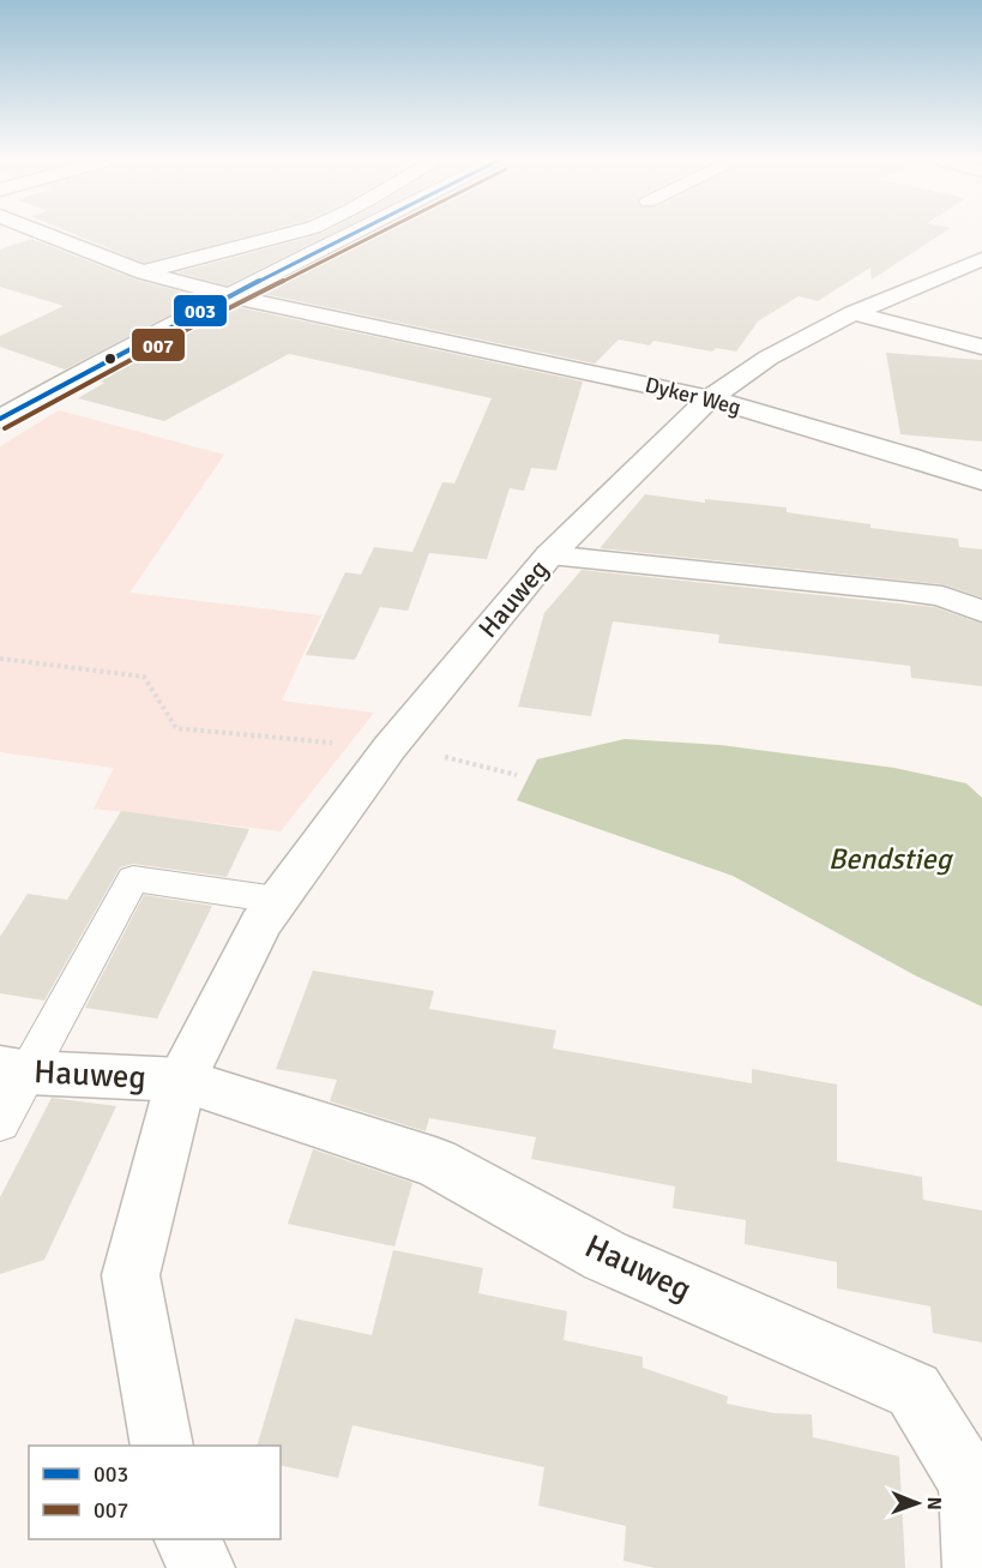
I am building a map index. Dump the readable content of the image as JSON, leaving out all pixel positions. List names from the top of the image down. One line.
{"streets":{"street":["Dyker Weg","Hauweg"]},"crossings":[["Dyker Weg","Hauweg"]],"water":["Bendstieg"],"lines":["transit line 003","transit line 007"],"legend":["003","007"],"north":"right"}
